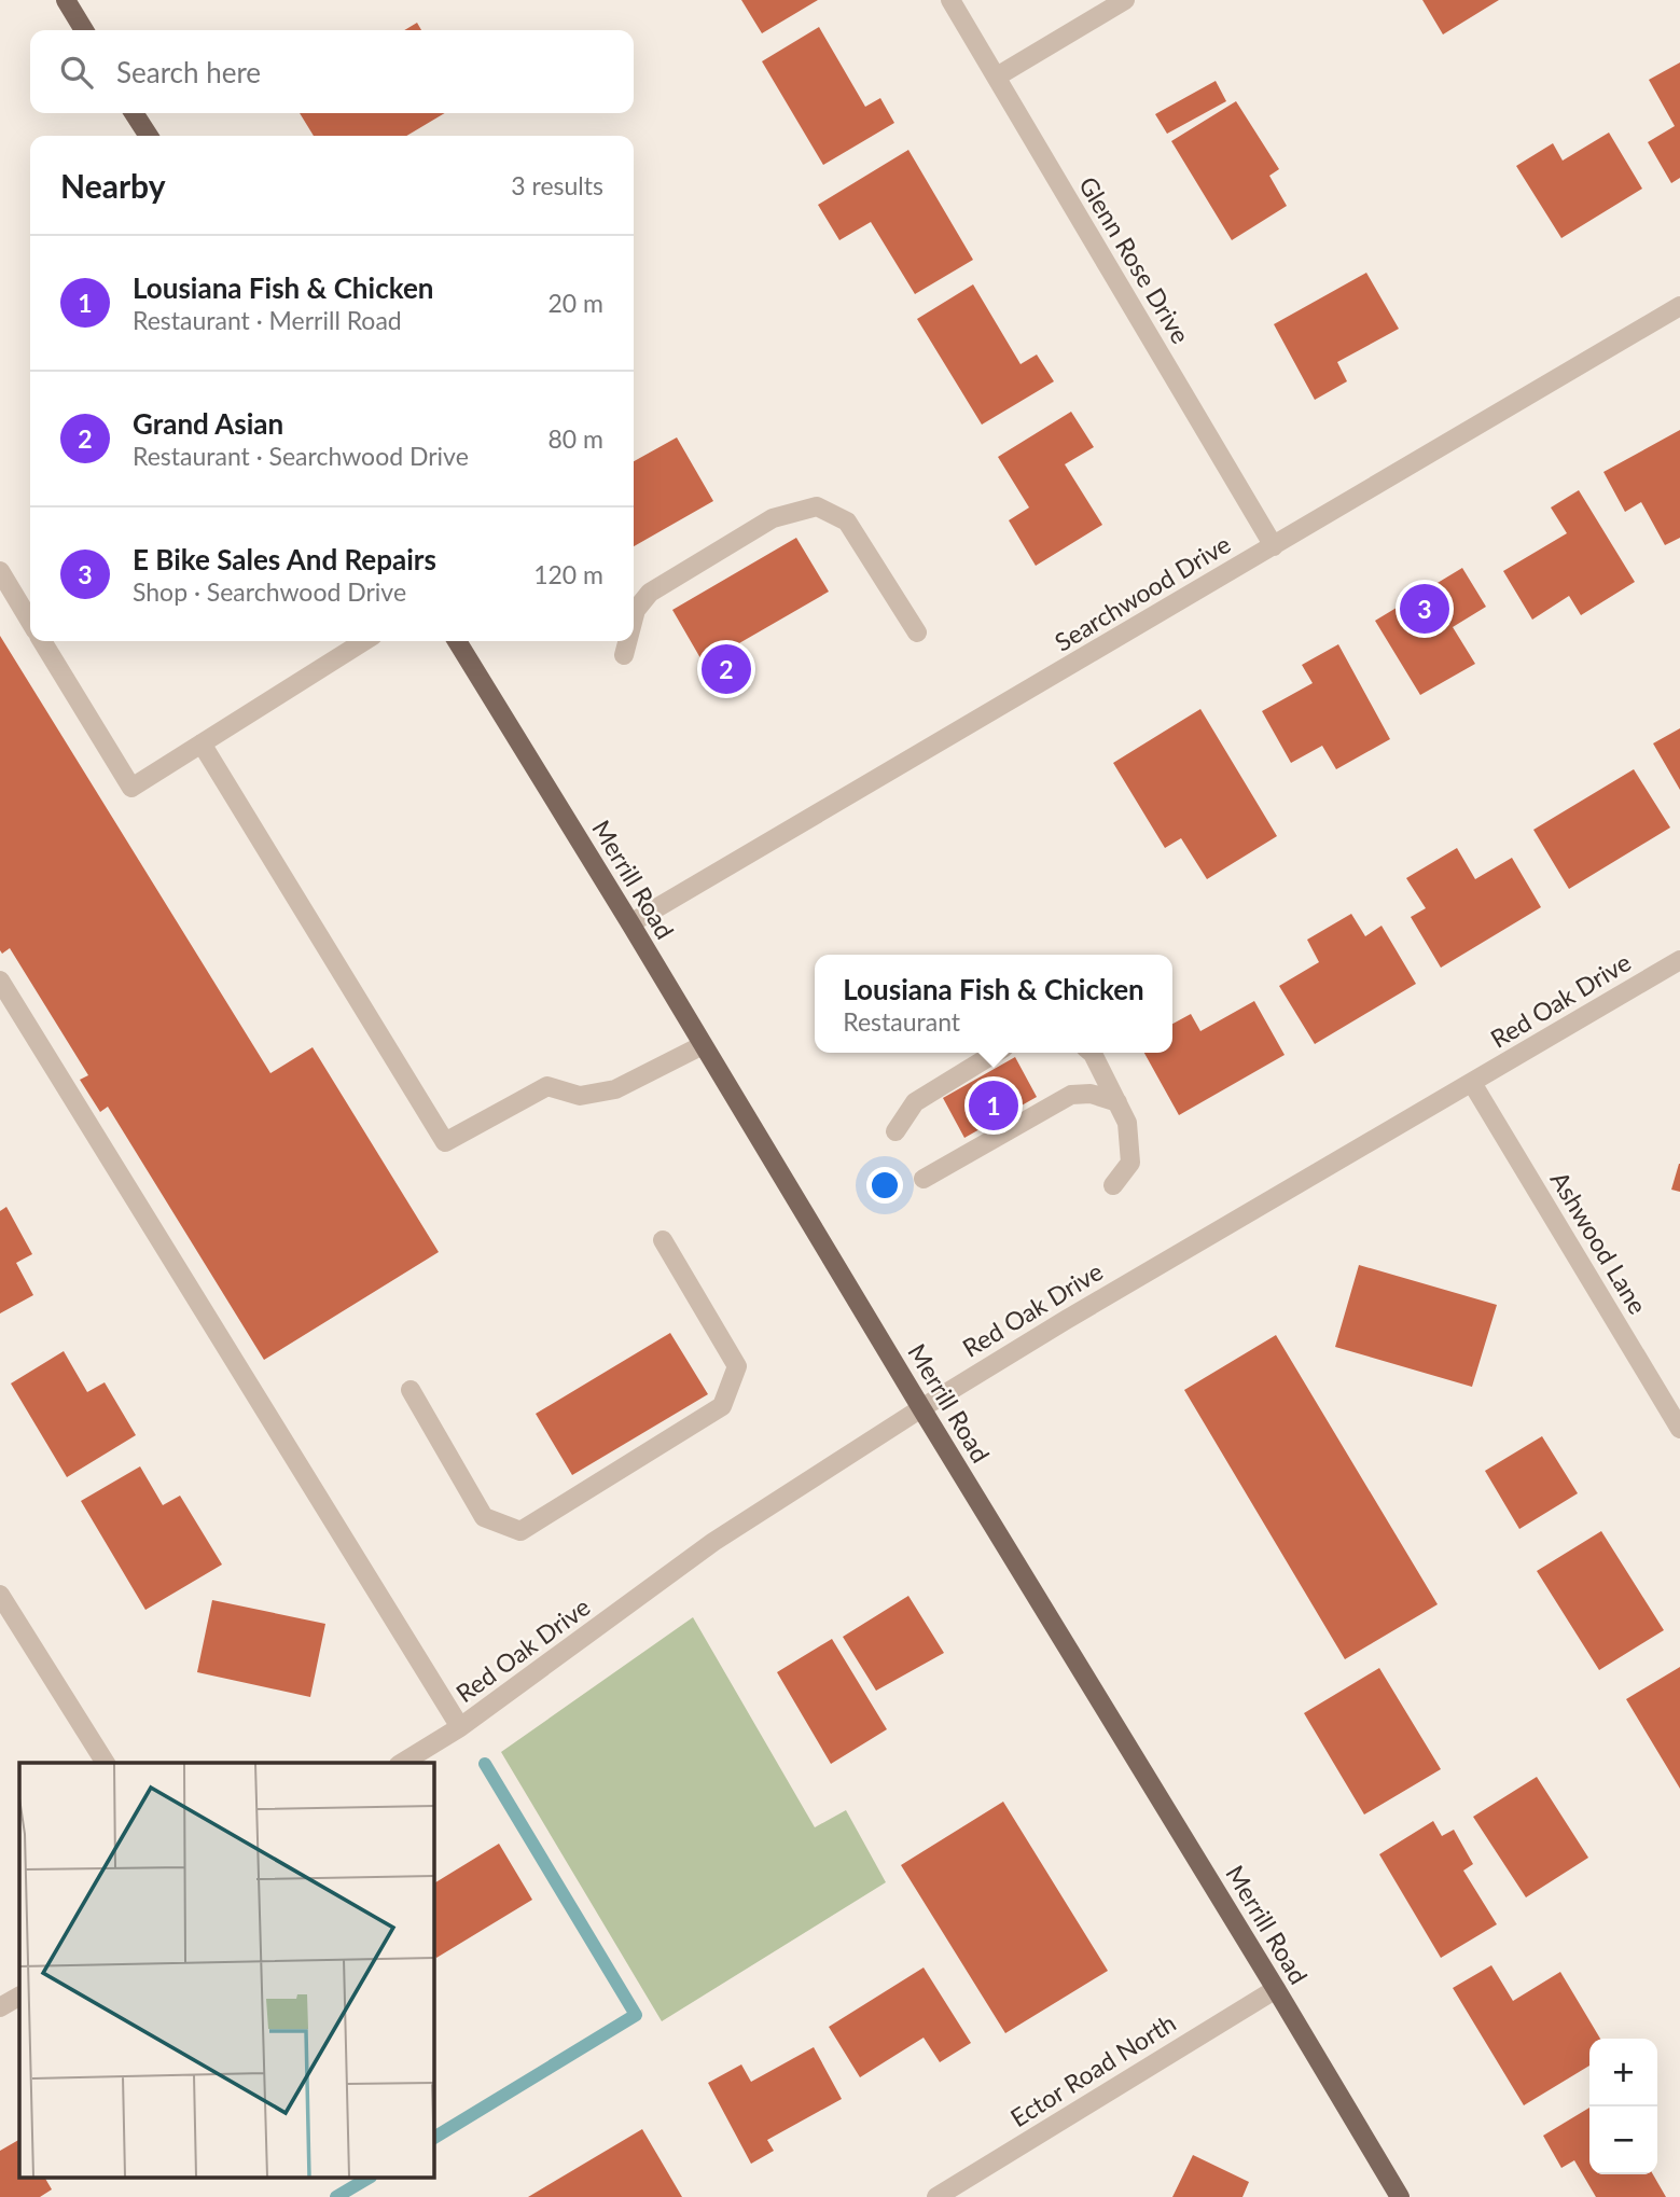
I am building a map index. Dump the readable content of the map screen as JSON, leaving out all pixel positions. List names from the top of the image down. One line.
{"streets":{"main road":["Merrill Road"],"street":["Glenn Rose Drive","Searchwood Drive","Red Oak Drive","Ashwood Lane","Ector Road North"]},"crossings":[["Glenn Rose Drive","Searchwood Drive"],["Searchwood Drive","Merrill Road"],["Merrill Road","Red Oak Drive"],["Merrill Road","Ector Road North"],["Red Oak Drive","Ashwood Lane"]],"page":{"search":"Search here","heading":["Nearby","3 results"],"list":[{"mark":"1","name":"Lousiana Fish & Chicken","note":"Restaurant · Merrill Road","value":"20 m"},{"mark":"2","name":"Grand Asian","note":"Restaurant · Searchwood Drive","value":"80 m"},{"mark":"3","name":"E Bike Sales And Repairs","note":"Shop · Searchwood Drive","value":"120 m"}],"pins":["3","2","1"],"popup":["Lousiana Fish & Chicken","Restaurant"],"map_buttons":["+","−"]}}
